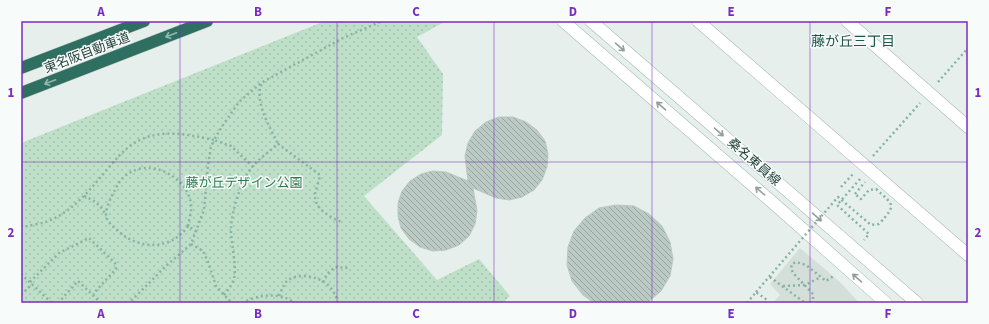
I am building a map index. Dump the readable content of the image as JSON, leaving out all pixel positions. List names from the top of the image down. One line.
{"streets":{"highway":["東名阪自動車道"],"main road":["桑名東員線"]},"districts":["藤が丘三丁目"],"parks":["藤が丘デザイン公園"],"grid":{"columns":["A","B","C","D","E","F"],"rows":["1","2"]}}
